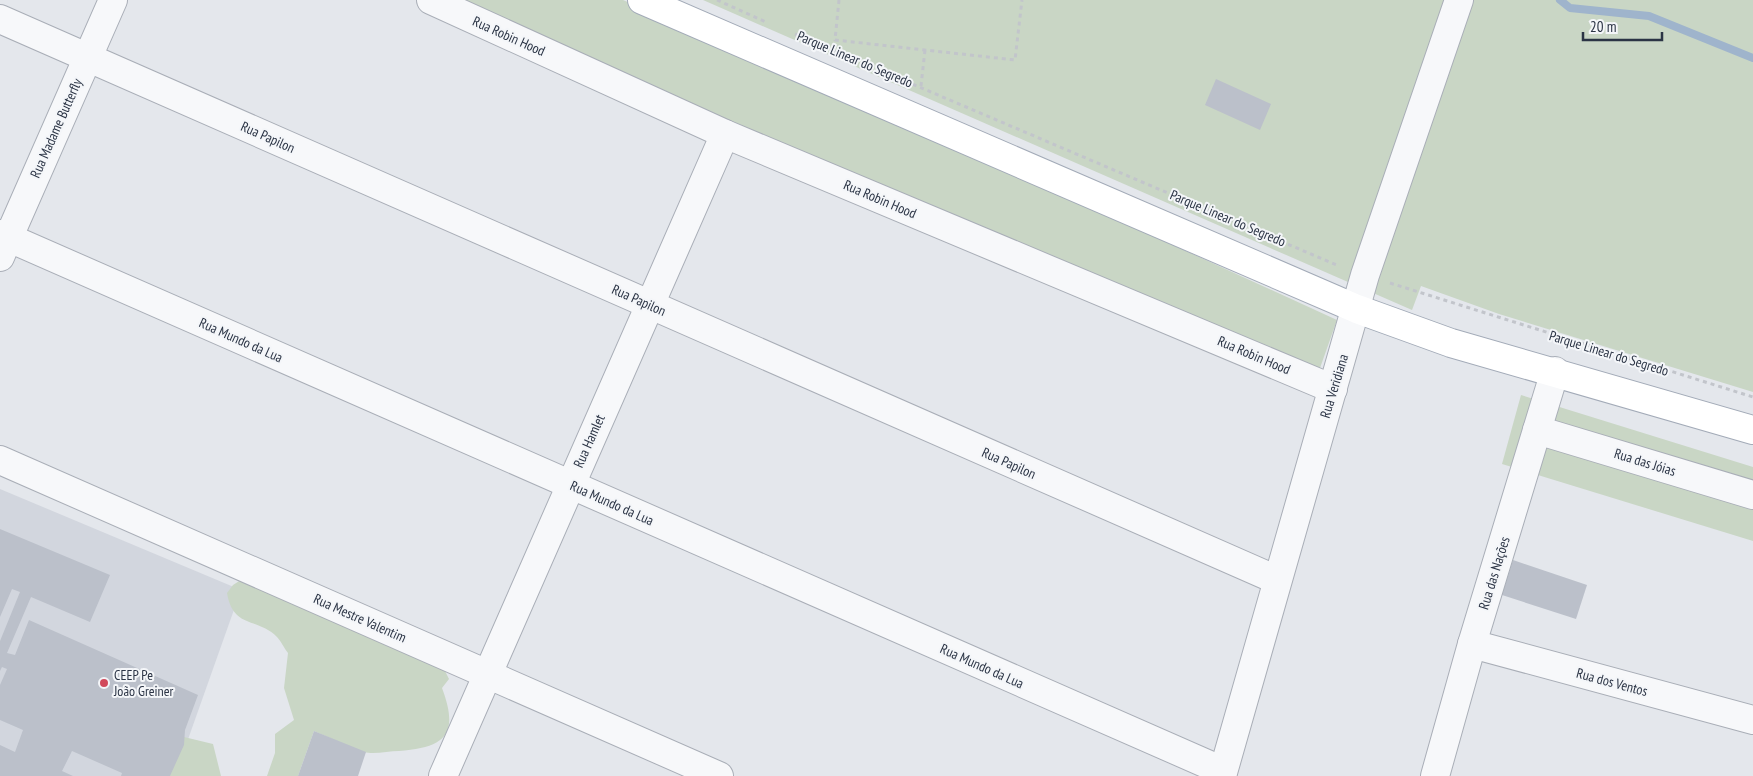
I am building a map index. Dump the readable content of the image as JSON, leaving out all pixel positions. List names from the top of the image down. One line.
{"streets":{"street":["Rua Robin Hood","Rua Madame Butterfly","Rua Papilon","Rua Mundo da Lua","Rua Veridiana","Rua Hamlet","Rua das Jóias","Rua das Nações","Rua Mestre Valentim","Rua dos Ventos"],"path":["Parque Linear do Segredo"]},"crossings":[["Rua Robin Hood","Rua Veridiana"],["Rua Robin Hood","Rua Hamlet"],["Parque Linear do Segredo","Rua Veridiana"],["Rua Madame Butterfly","Rua Papilon"],["Rua Madame Butterfly","Rua Mundo da Lua"],["Rua Papilon","Rua Veridiana"],["Rua Papilon","Rua Hamlet"],["Rua Mundo da Lua","Rua Veridiana"],["Rua Mundo da Lua","Rua Hamlet"],["Rua Hamlet","Rua Mestre Valentim"],["Rua das Jóias","Rua das Nações"],["Rua das Nações","Rua dos Ventos"]],"places":["CEEP Pe João Greiner"],"scale_bar":"20 m"}
